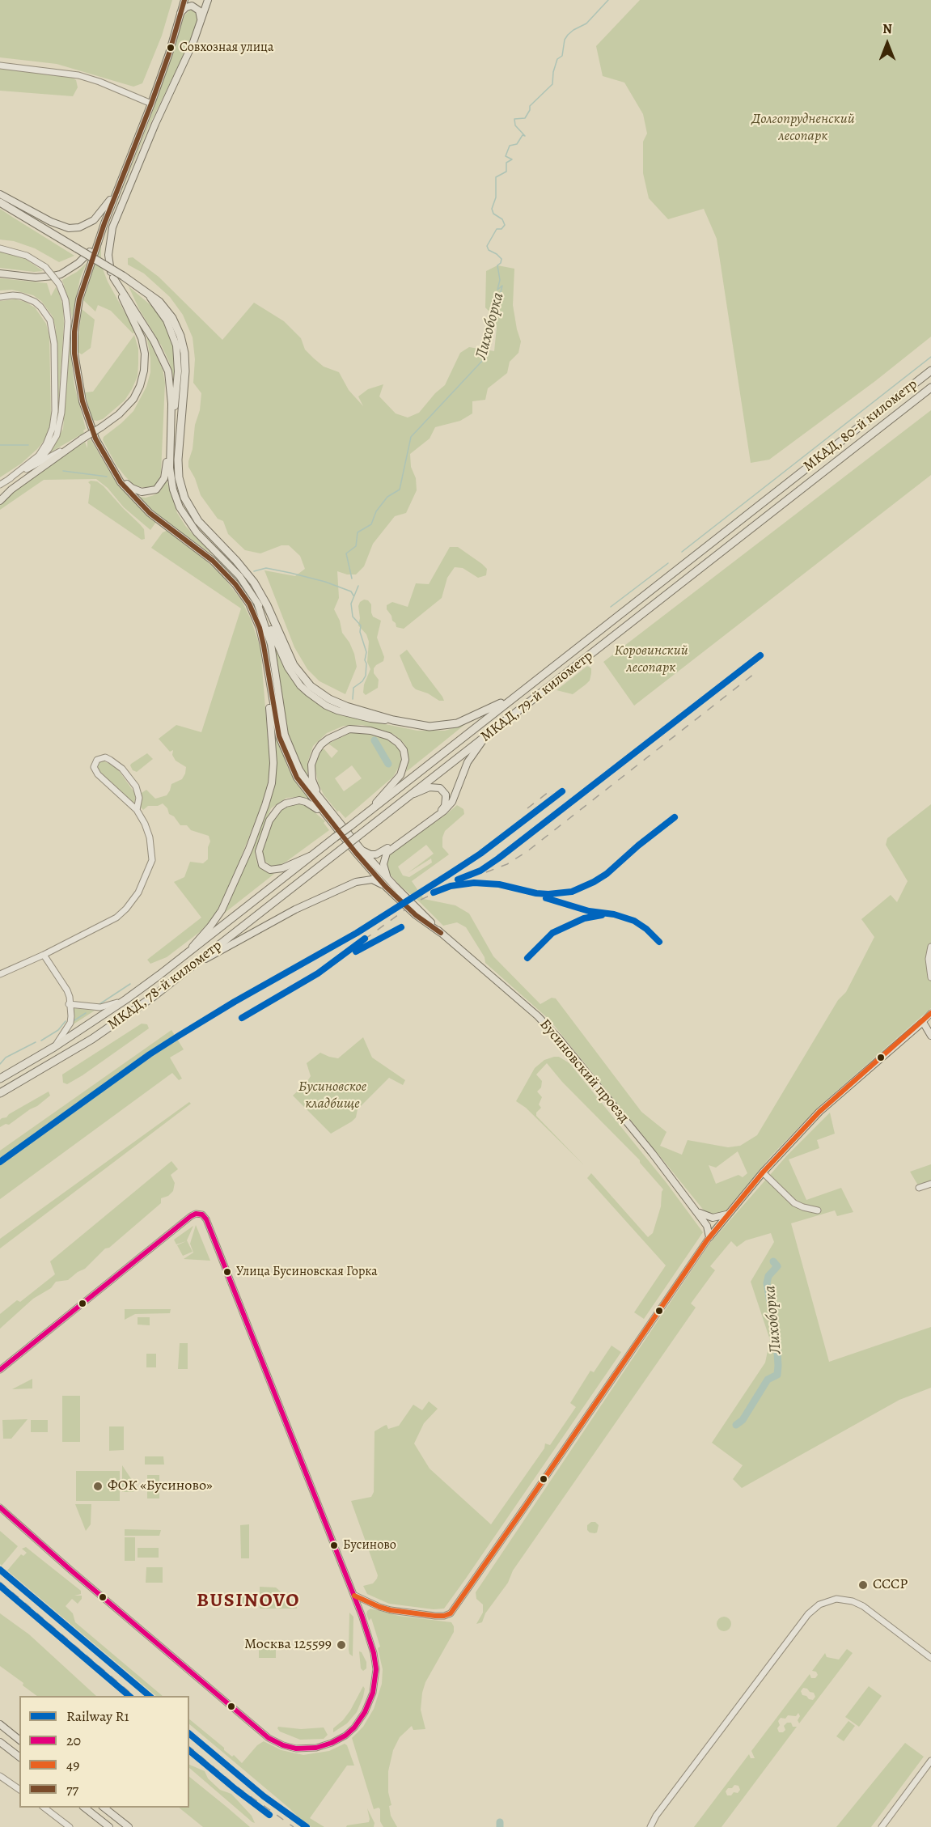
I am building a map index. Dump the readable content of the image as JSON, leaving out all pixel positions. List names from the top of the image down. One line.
{"streets":{"highway":["МКАД, 80-й километр","МКАД, 79-й километр","МКАД, 78-й километр"],"main road":["Бусиновский проезд"]},"crossings":[["МКАД, 80-й километр","МКАД, 79-й километр"],["МКАД, 79-й километр","МКАД, 78-й километр"]],"districts":["BUSINOVO"],"water":["Лихоборка"],"parks":["Долгопрудненский лесопарк","Коровинский лесопарк","Бусиновское кладбище"],"places":["Совхозная улица","Улица Бусиновская Горка","ФОК «Бусиново»","Бусиново","СССР","Москва 125599"],"lines":["transit line 77","rail line R1","transit line 49","transit line 20"],"legend":["Railway R1","20","49","77"],"north":"top"}
